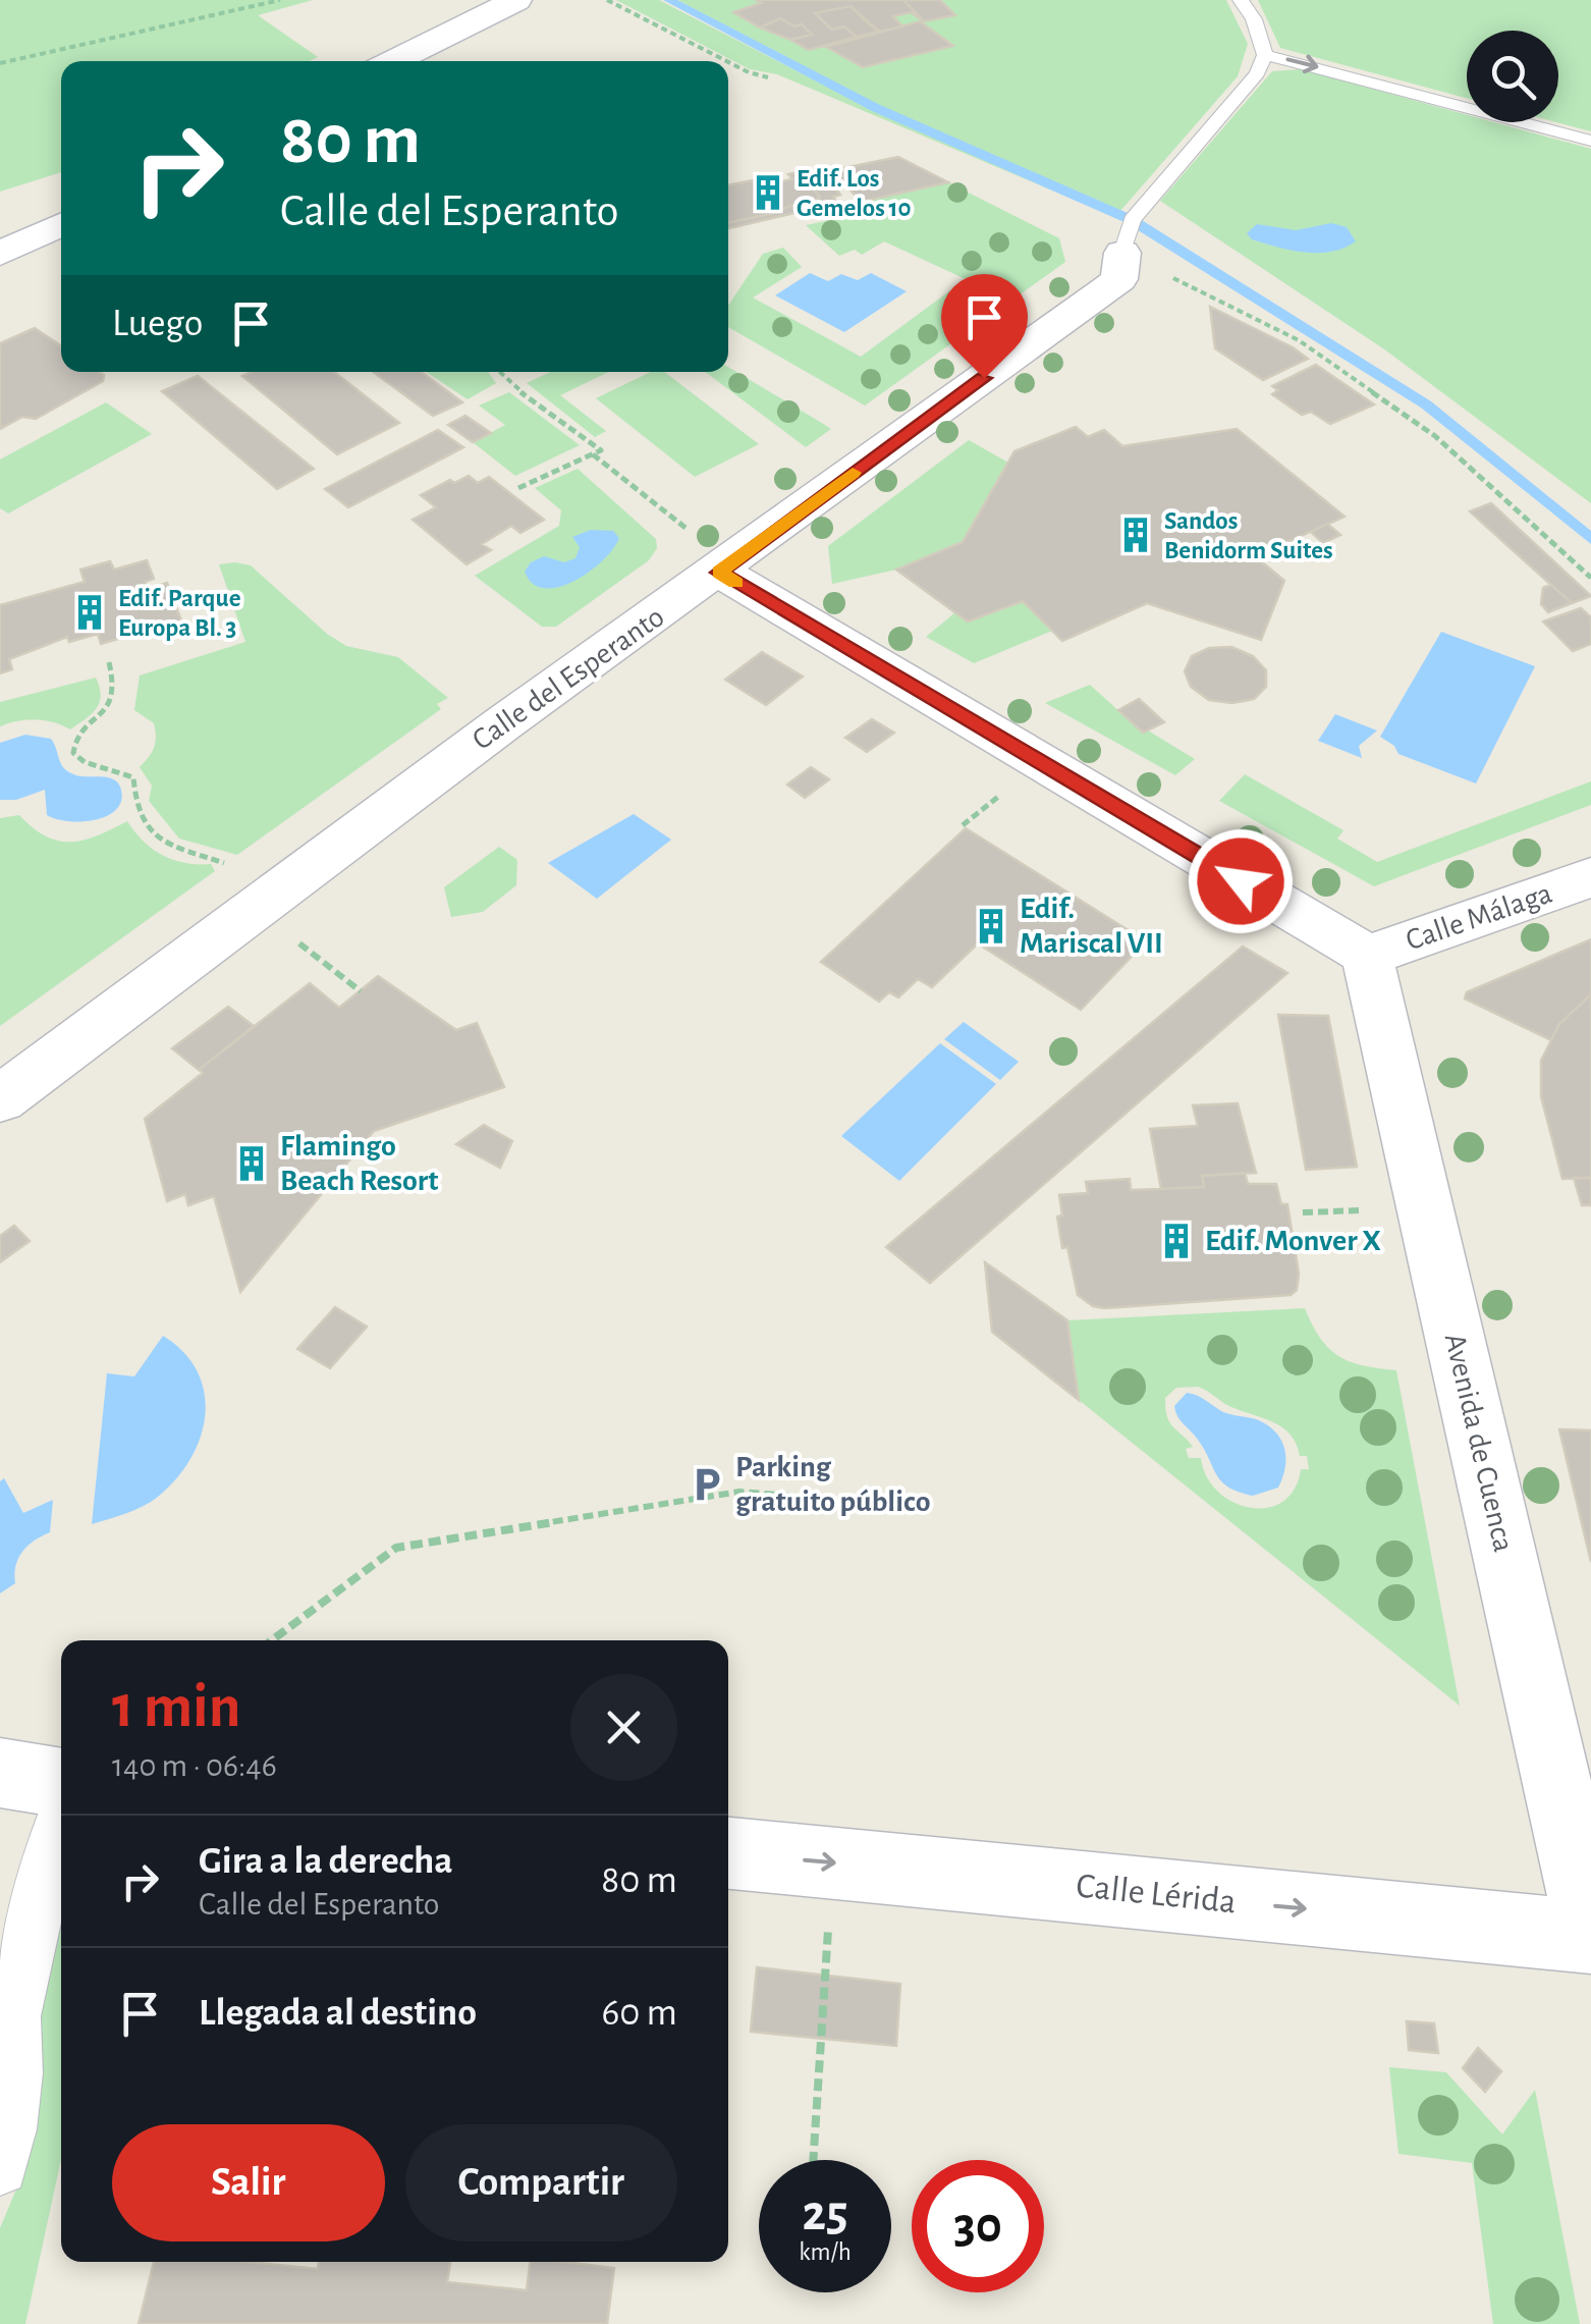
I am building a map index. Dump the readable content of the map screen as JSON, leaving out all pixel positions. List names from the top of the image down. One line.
{"streets":{"street":["Calle del Esperanto","Calle Málaga","Avenida de Cuenca","Calle Lérida"]},"crossings":[["Calle Málaga","Avenida de Cuenca"],["Avenida de Cuenca","Calle Lérida"]],"one_way":["Calle Lérida"],"places":{"building":["Edif. Los Gemelos 10","Sandos Benidorm Suites","Edif. Parque Europa Bl. 3","Edif. Mariscal VII","Flamingo Beach Resort","Edif. Monver X"],"parking":["Parking gratuito público"]},"page":{"turn":["80 m","Calle del Esperanto"],"then":"Luego","heading":["1 min","140 m · 06:46"],"list":[{"name":"Gira a la derecha","note":"Calle del Esperanto","value":"80 m"},{"name":"Llegada al destino","value":"60 m"}],"buttons":["Salir","Compartir"],"speed":"25 km/h","limit":"30"}}
